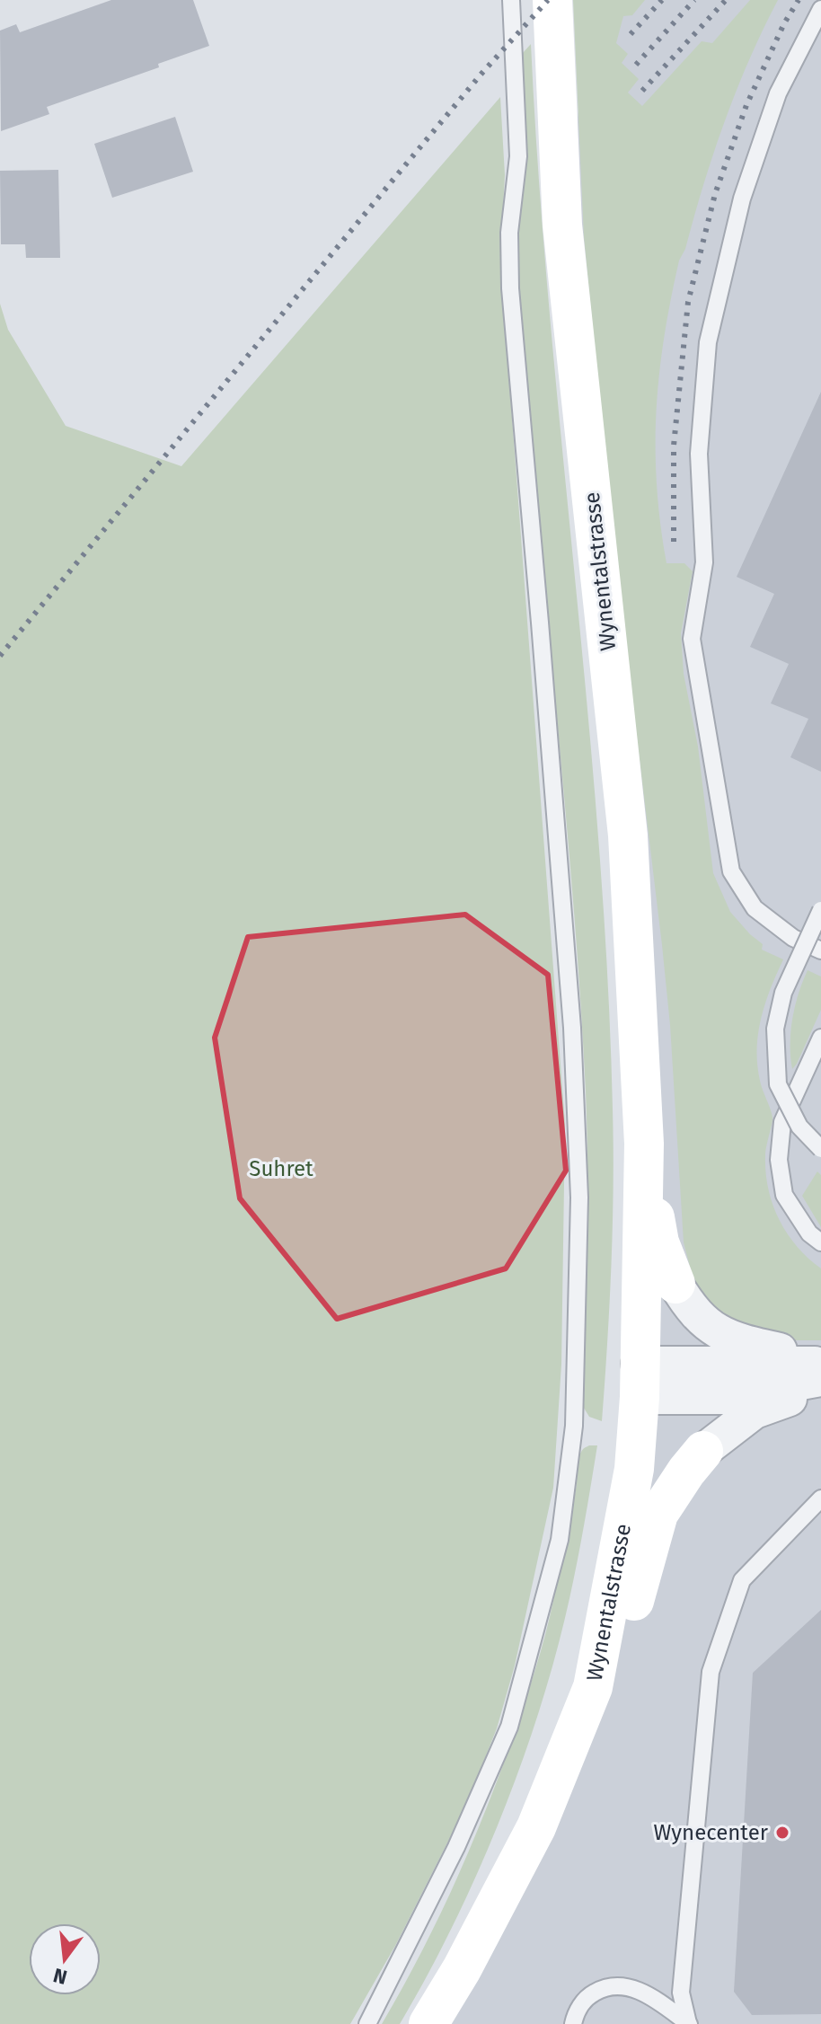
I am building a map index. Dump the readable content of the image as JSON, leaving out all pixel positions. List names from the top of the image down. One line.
{"streets":{"main road":["Wynentalstrasse"]},"parks":["Suhret"],"places":["Wynecenter"],"north":"bottom"}
